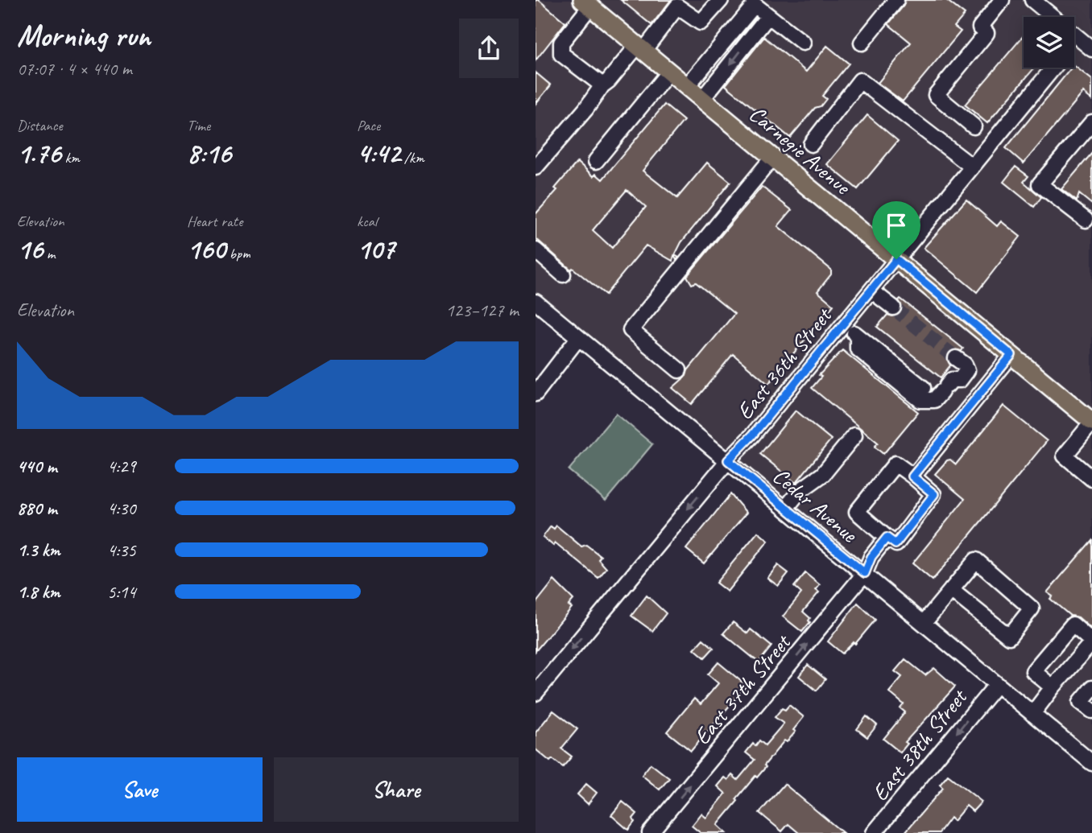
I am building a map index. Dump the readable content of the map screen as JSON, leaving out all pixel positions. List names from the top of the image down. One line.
{"streets":{"main road":["Carnegie Avenue"],"street":["East 36th Street","Cedar Avenue","East 37th Street","East 38th Street"]},"crossings":[["Carnegie Avenue","East 36th Street"],["East 36th Street","Cedar Avenue"],["Cedar Avenue","East 37th Street"],["Cedar Avenue","East 38th Street"]],"one_way":["East 36th Street","East 37th Street","East 38th Street"],"page":{"heading":["Morning run","07:07 · 4 × 440 m"],"stats":[["Distance","1.76 km"],["Time","8:16"],["Pace","4:42 /km"],["Elevation","16 m"],["Heart rate","160 bpm"],["kcal","107"]],"chart":["Elevation","123–127 m"],"list":[{"name":"440 m","note":"4:29"},{"name":"880 m","note":"4:30"},{"name":"1.3 km","note":"4:35"},{"name":"1.8 km","note":"5:14"}],"buttons":["Save","Share"]}}
